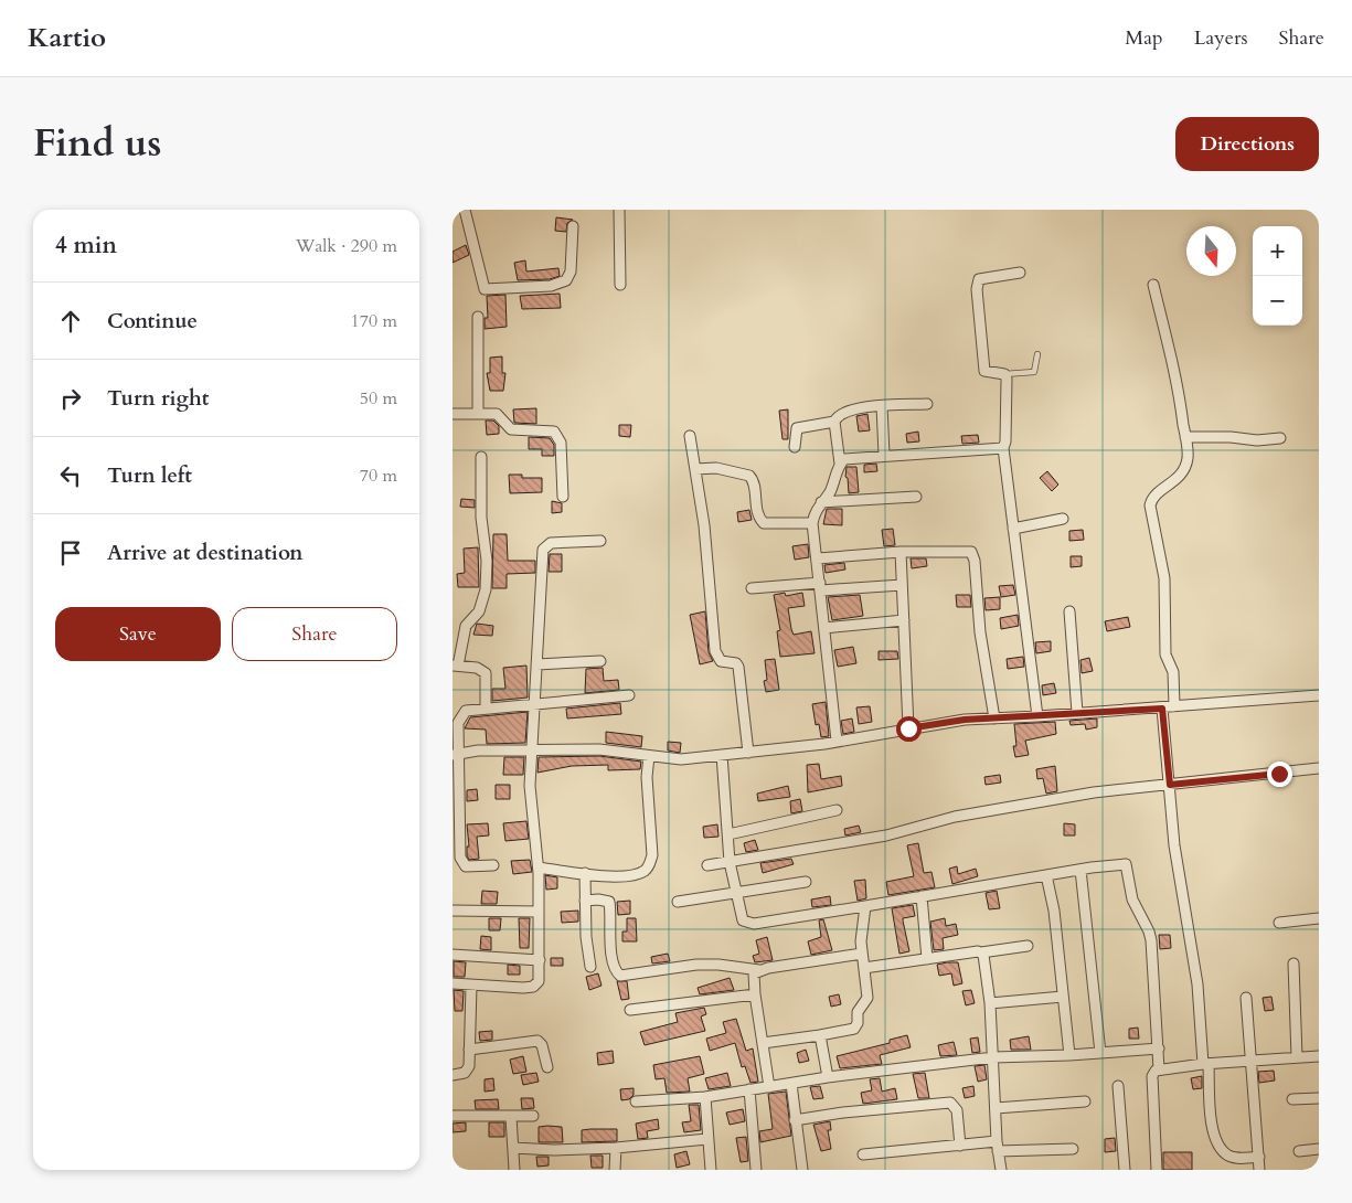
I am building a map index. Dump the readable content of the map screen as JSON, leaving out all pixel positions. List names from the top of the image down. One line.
{"north":"bottom","page":{"header":"Kartio","nav":["Map","Layers","Share"],"title":"Find us","buttons":["Directions",["Save","Share"]],"heading":["4 min","Walk · 290 m"],"map_buttons":["+","−"],"list":[["Continue","170 m"],["Turn right","50 m"],["Turn left","70 m"],"Arrive at destination"]}}
